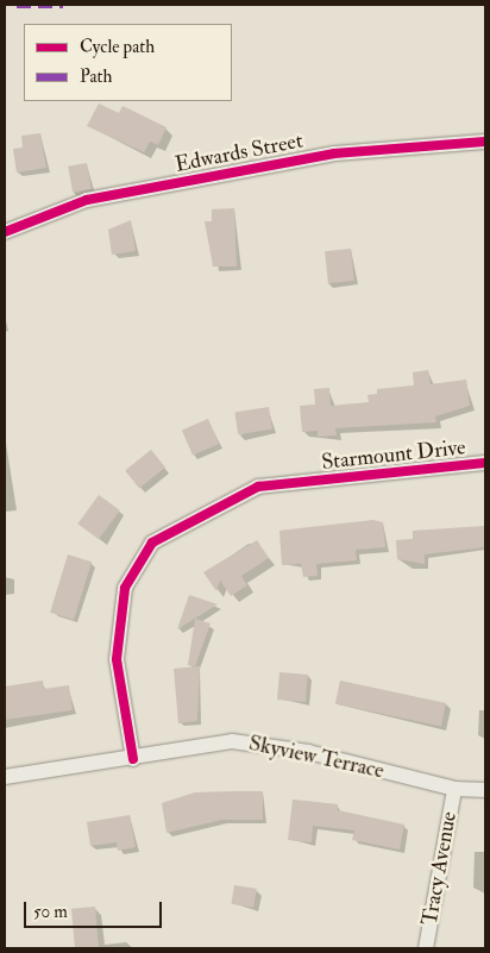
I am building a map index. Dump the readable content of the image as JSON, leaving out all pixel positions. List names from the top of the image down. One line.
{"streets":{"street":["Edwards Street","Starmount Drive","Skyview Terrace","Tracy Avenue"]},"crossings":[["Starmount Drive","Skyview Terrace"],["Skyview Terrace","Tracy Avenue"]],"legend":["Cycle path","Path"],"scale_bar":"50 m"}
